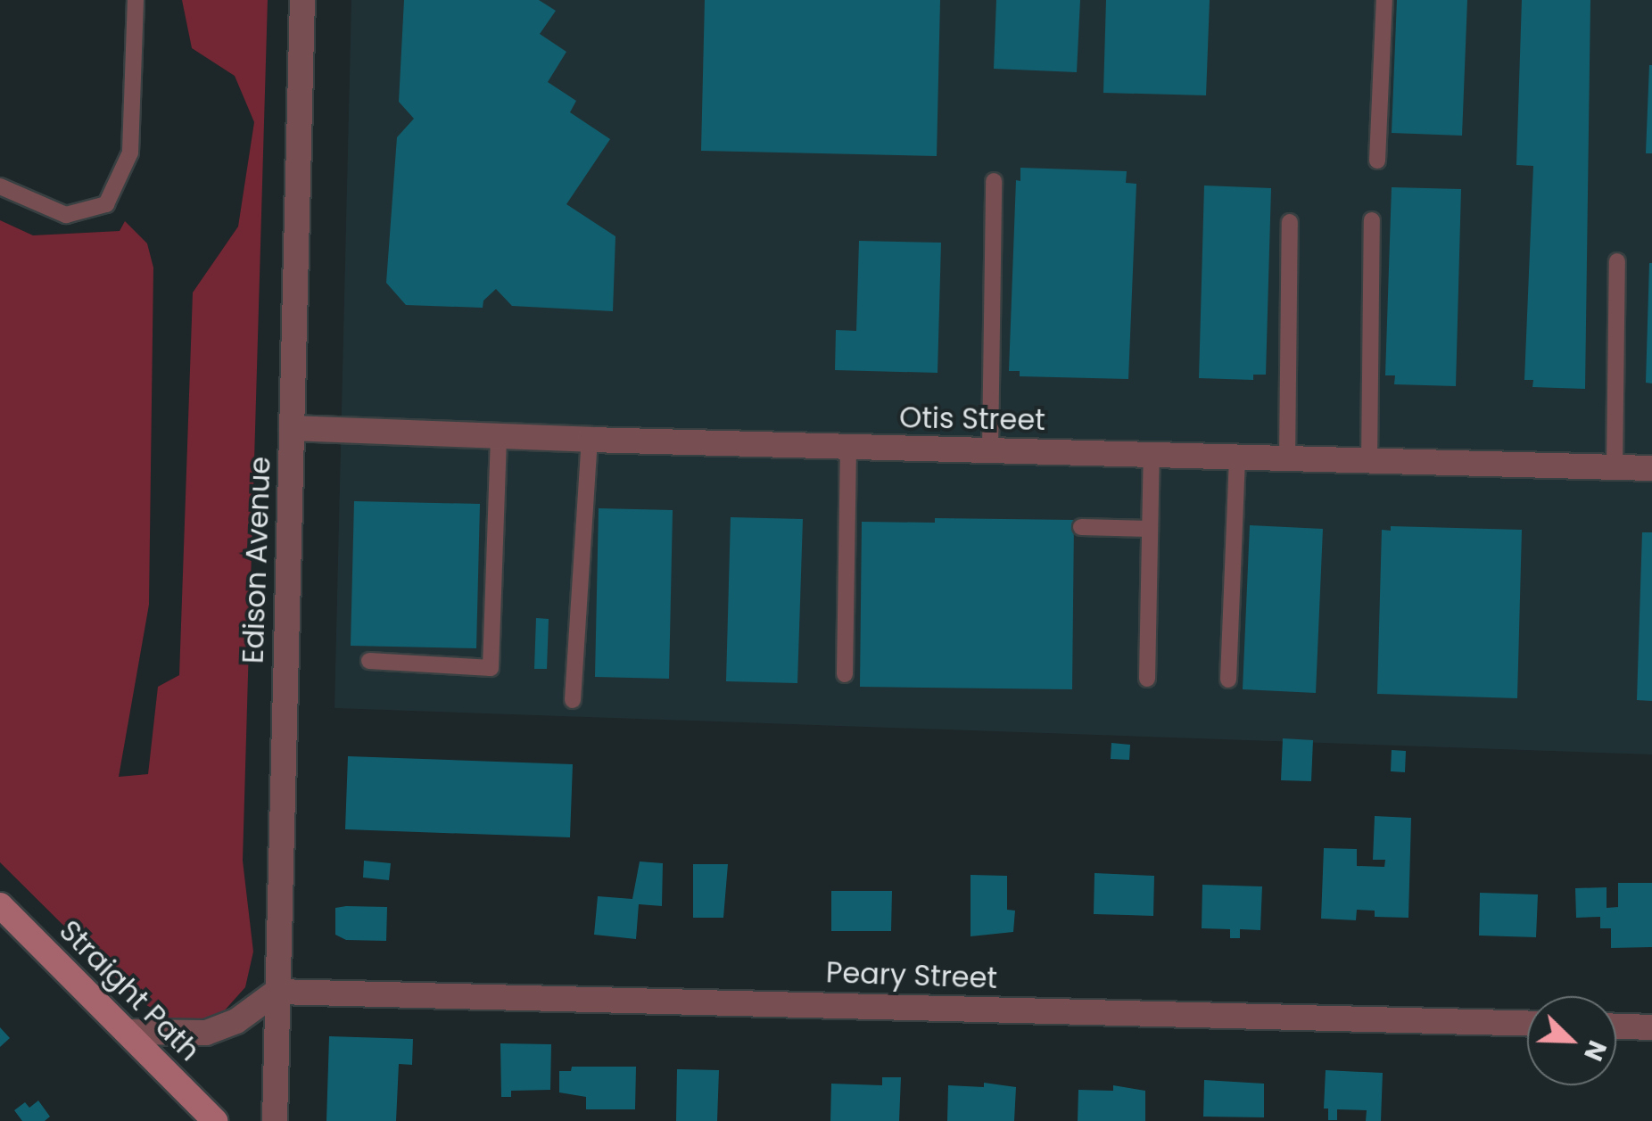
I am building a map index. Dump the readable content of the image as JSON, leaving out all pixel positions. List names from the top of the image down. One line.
{"streets":{"main road":["Straight Path"],"street":["Otis Street","Edison Avenue","Peary Street"]},"crossings":[["Otis Street","Edison Avenue"],["Edison Avenue","Peary Street"]],"north":"bottom right"}
